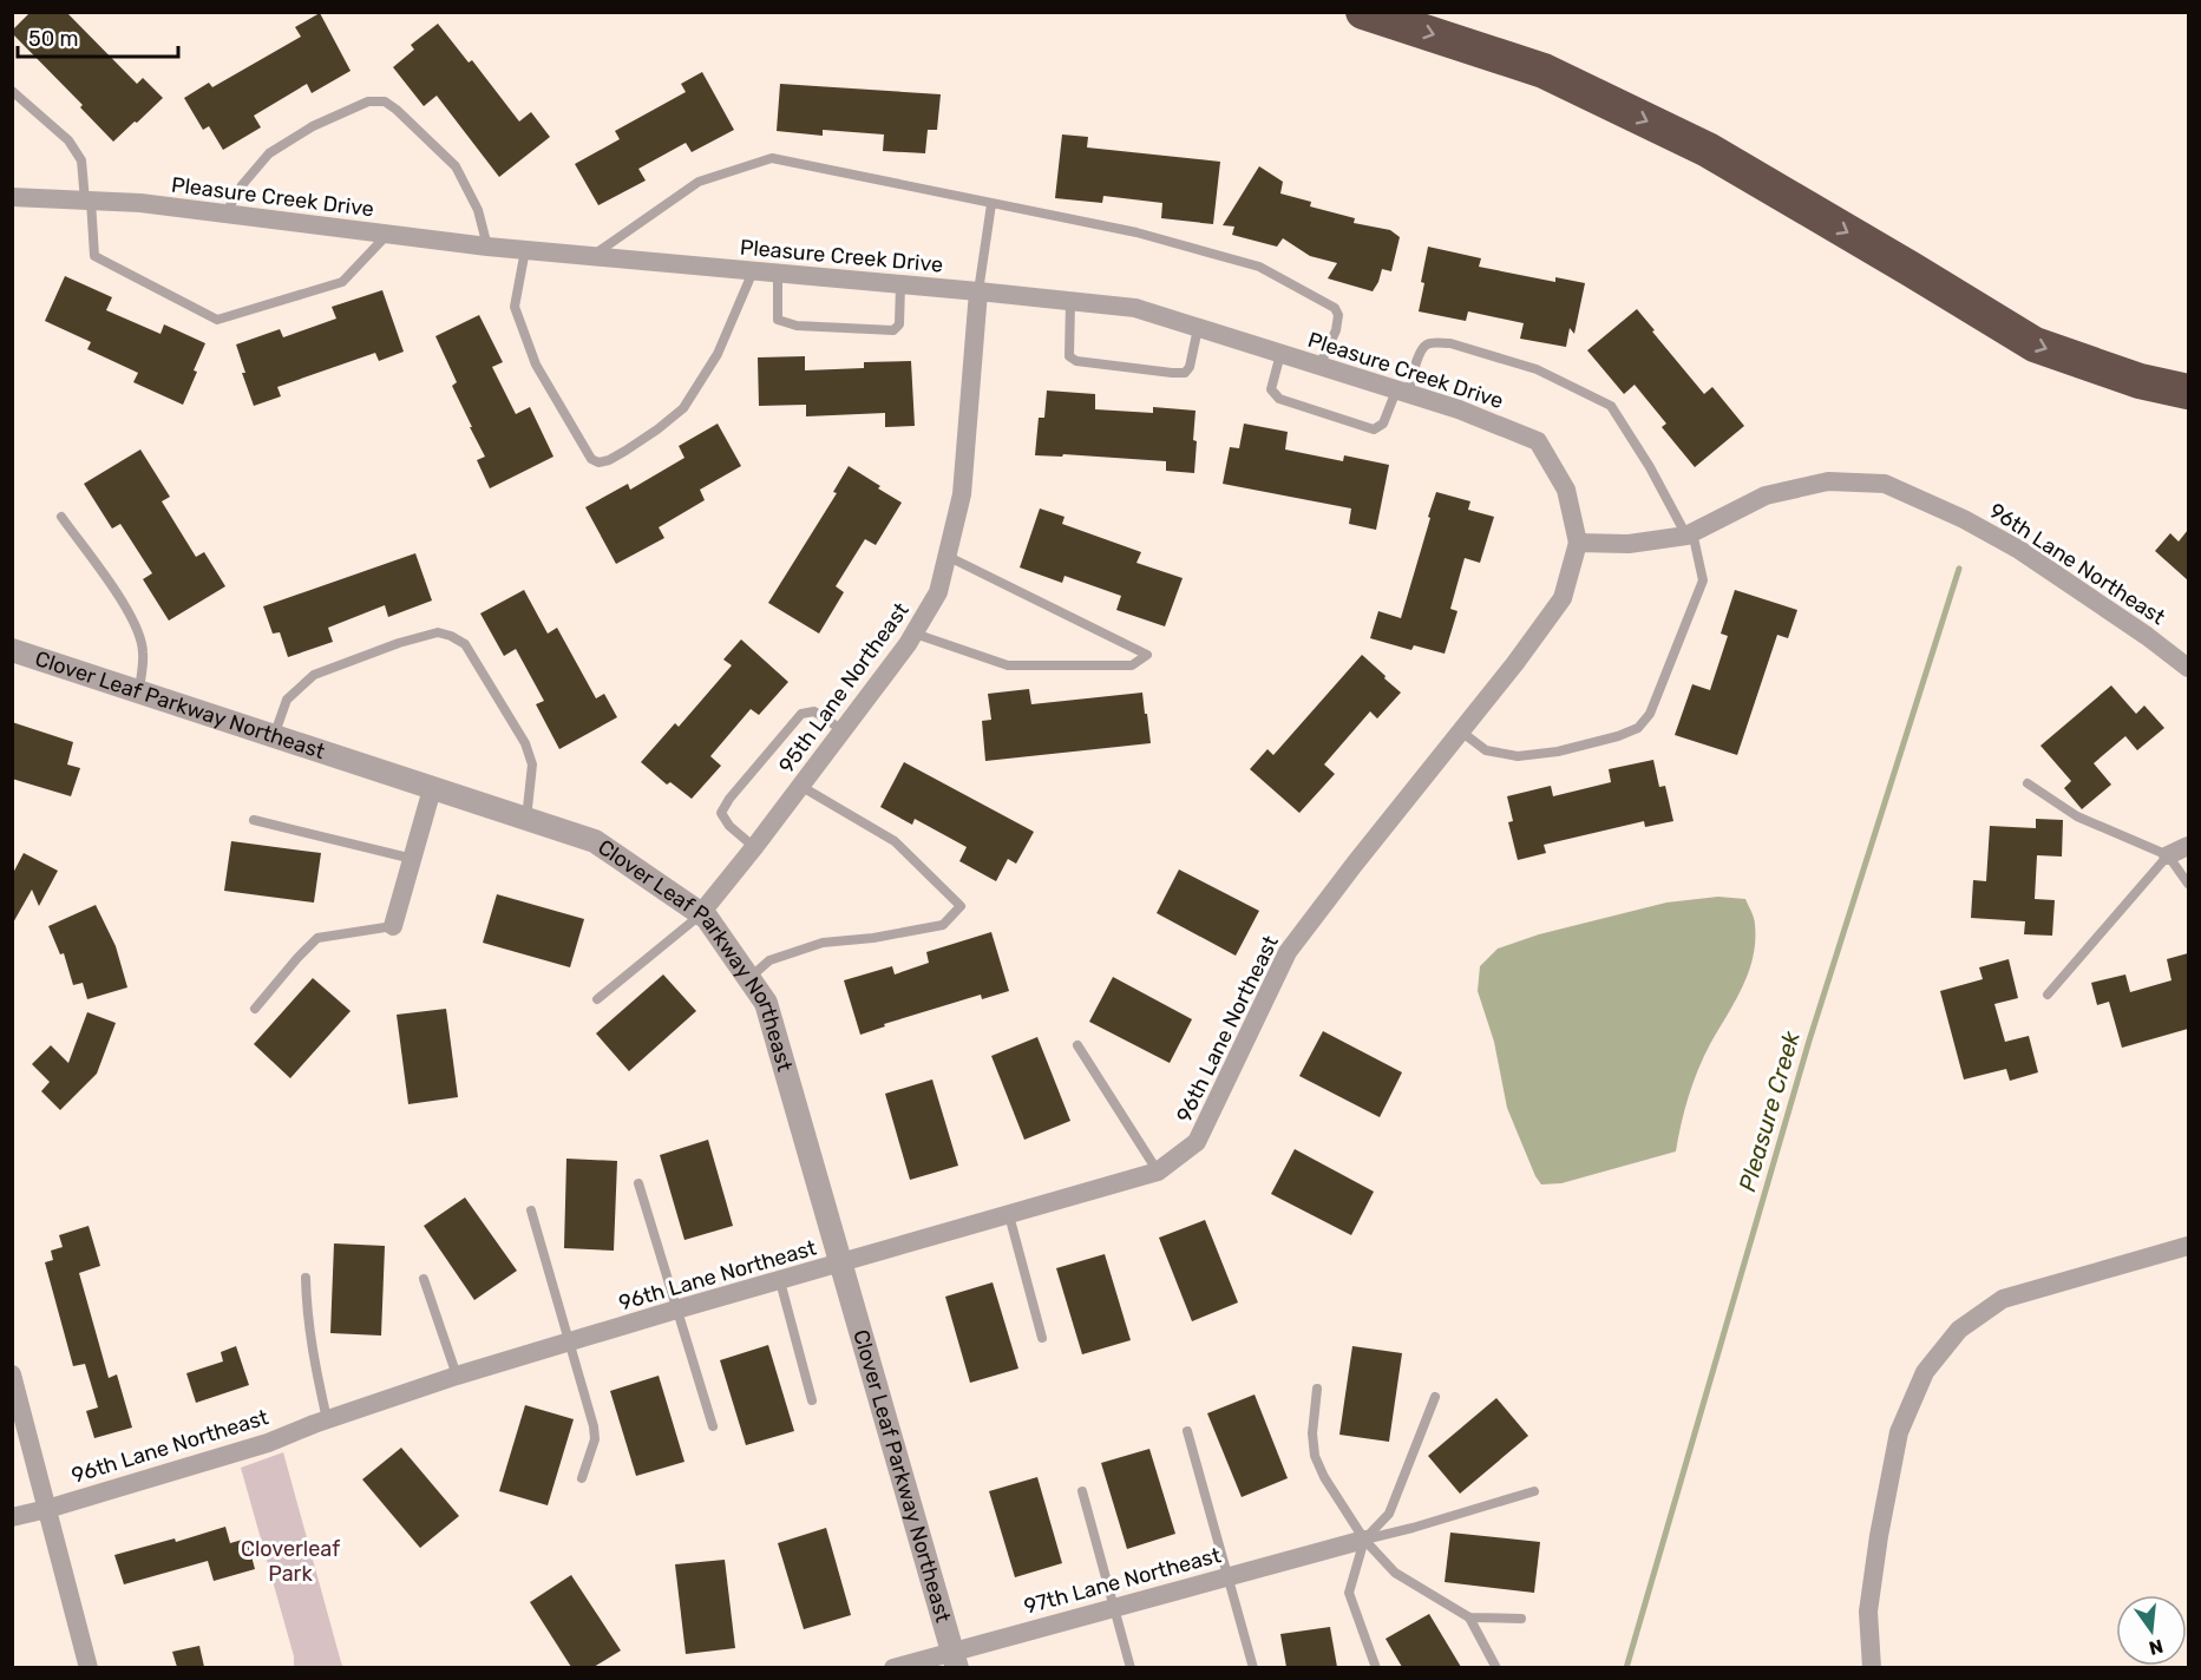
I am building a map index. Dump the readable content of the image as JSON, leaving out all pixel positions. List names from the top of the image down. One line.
{"streets":{"street":["Pleasure Creek Drive","96th Lane Northeast","95th Lane Northeast","Clover Leaf Parkway Northeast","97th Lane Northeast"]},"crossings":[["Pleasure Creek Drive","96th Lane Northeast"],["Pleasure Creek Drive","95th Lane Northeast"],["96th Lane Northeast","Clover Leaf Parkway Northeast"],["95th Lane Northeast","Clover Leaf Parkway Northeast"],["Clover Leaf Parkway Northeast","97th Lane Northeast"]],"water":["Pleasure Creek"],"parks":["Cloverleaf Park"],"scale_bar":"50 m","north":"bottom"}
